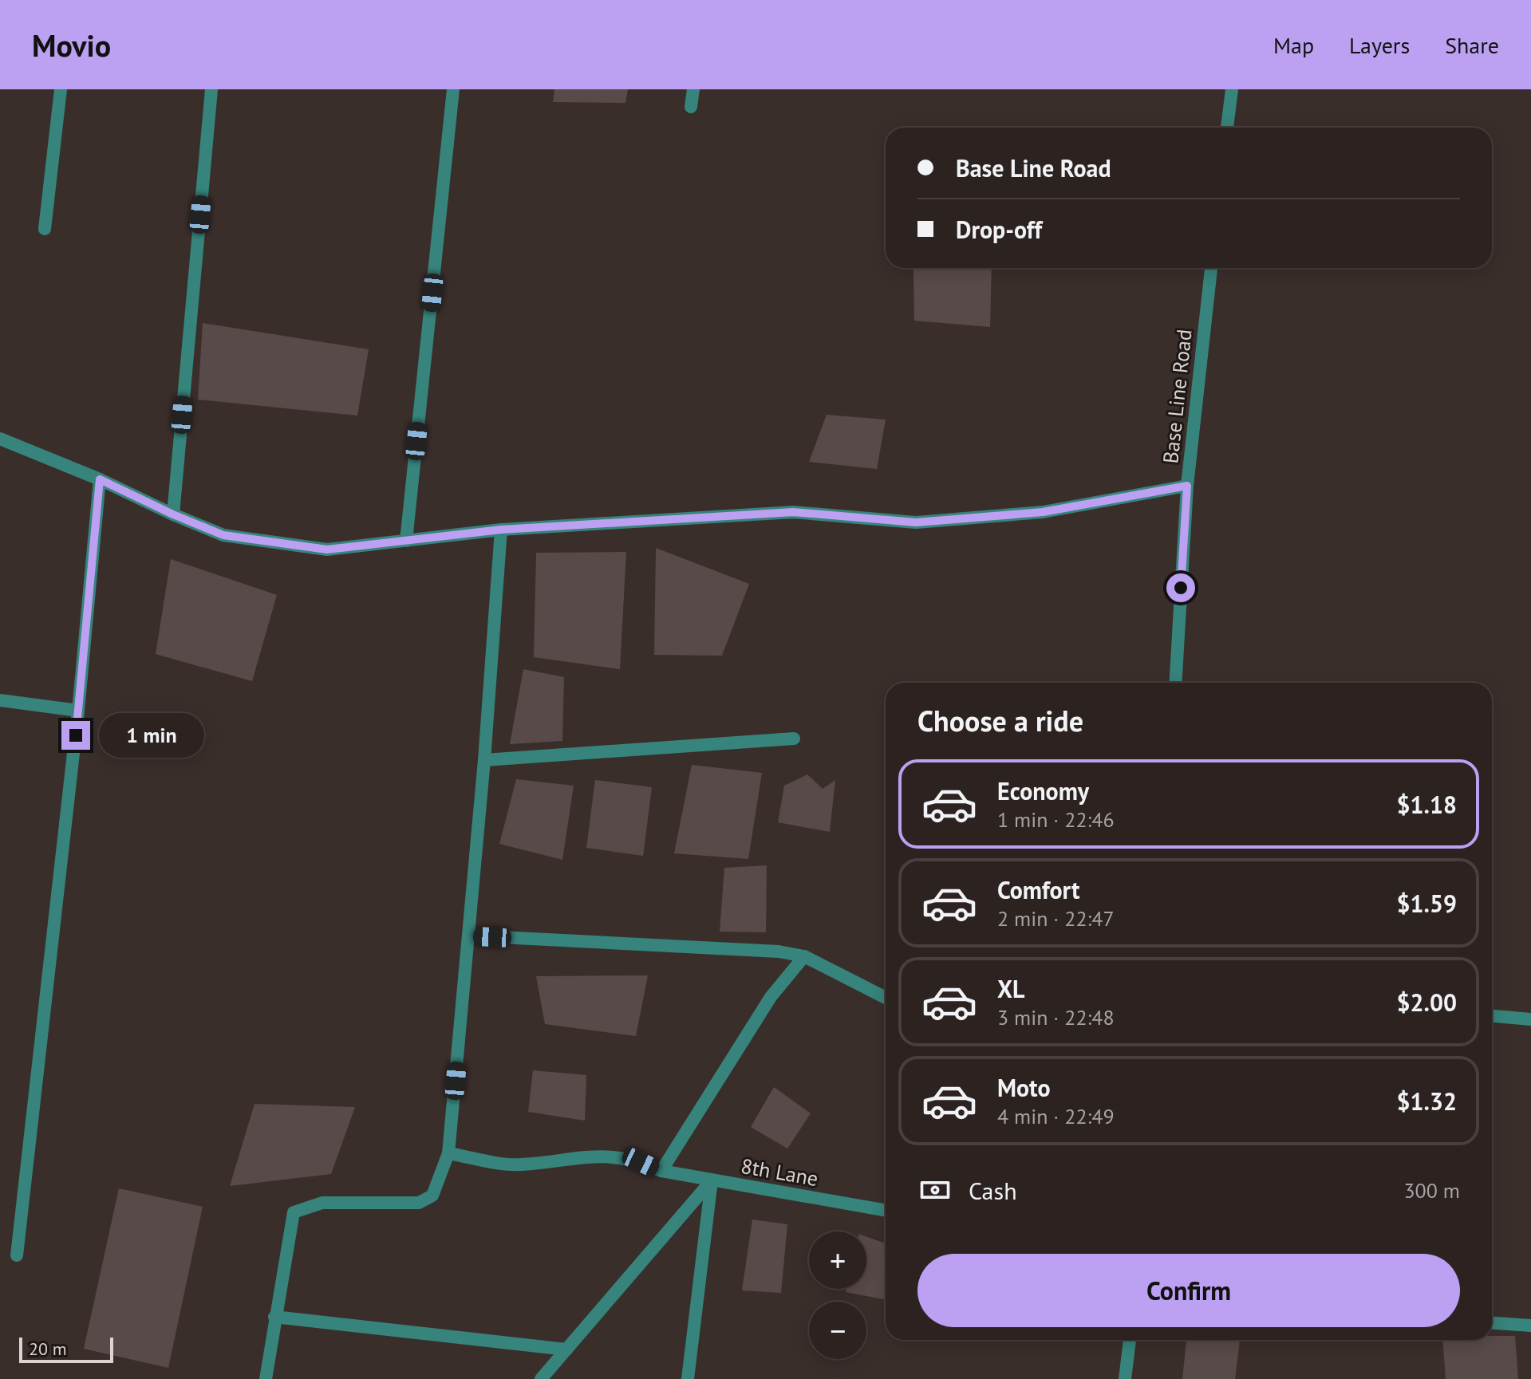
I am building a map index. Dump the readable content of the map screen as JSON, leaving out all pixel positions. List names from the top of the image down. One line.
{"streets":{"street":["Base Line Road","8th Lane"]},"scale_bar":"20 m","page":{"header":"Movio","nav":["Map","Layers","Share"],"banner":["Base Line Road","Drop-off"],"heading":"Choose a ride","bubble":"1 min","list":[{"name":"Economy","note":"1 min · 22:46","value":"$1.18"},{"name":"Comfort","note":"2 min · 22:47","value":"$1.59"},{"name":"XL","note":"3 min · 22:48","value":"$2.00"},{"name":"Moto","note":"4 min · 22:49","value":"$1.32"}],"pay":["Cash","300 m"],"map_buttons":["+","−"],"buttons":"Confirm","scale":"20 m"}}
